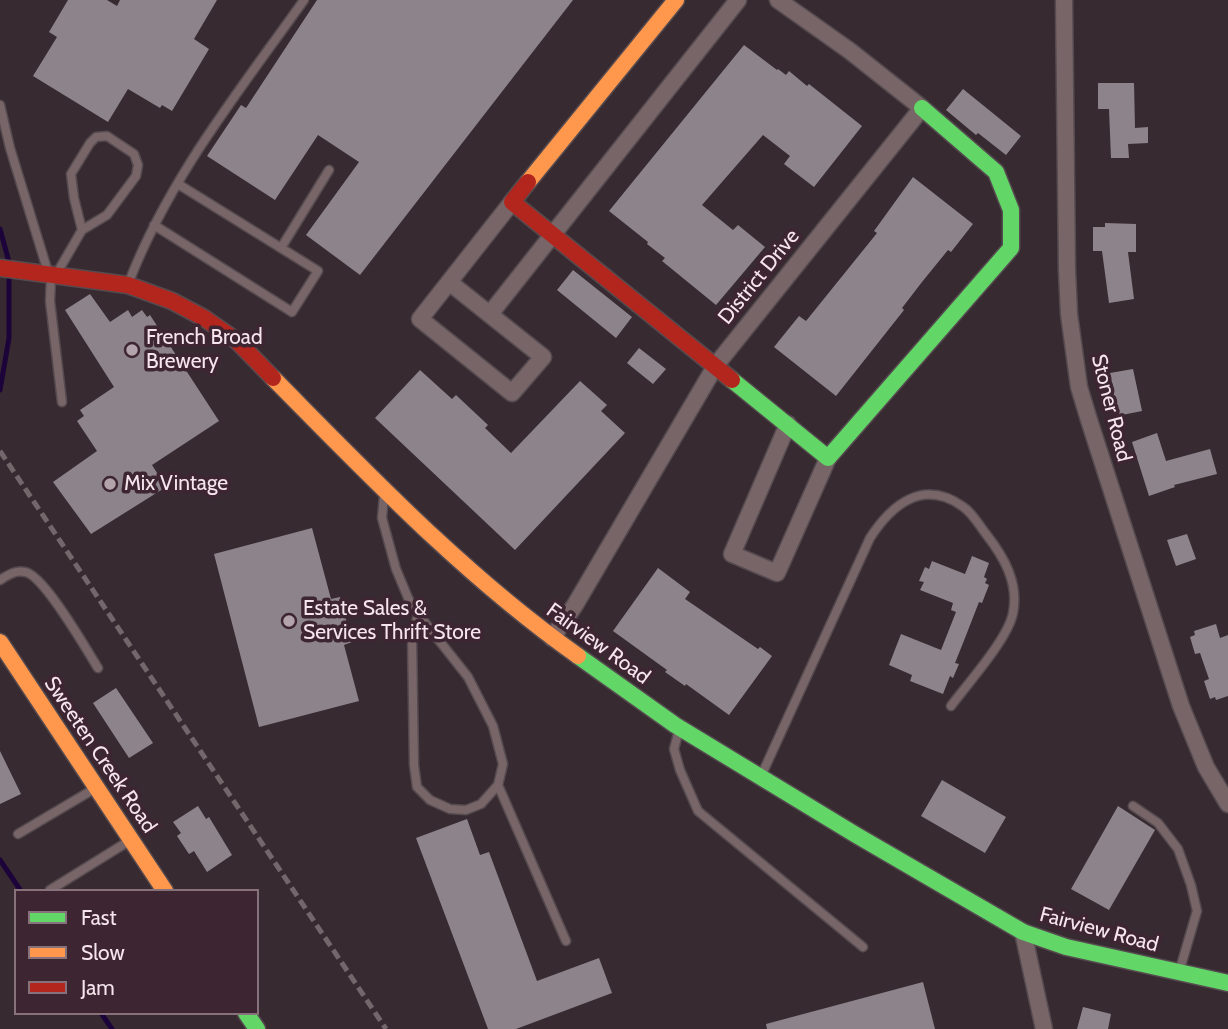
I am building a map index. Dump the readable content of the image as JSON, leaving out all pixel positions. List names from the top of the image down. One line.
{"streets":{"main road":["Fairview Road","Sweeten Creek Road"],"street":["District Drive","Stoner Road"]},"crossings":[["District Drive","Fairview Road"]],"places":["French Broad Brewery","Mix Vintage","Estate Sales & Services Thrift Store"],"legend":["Fast","Slow","Jam"]}
